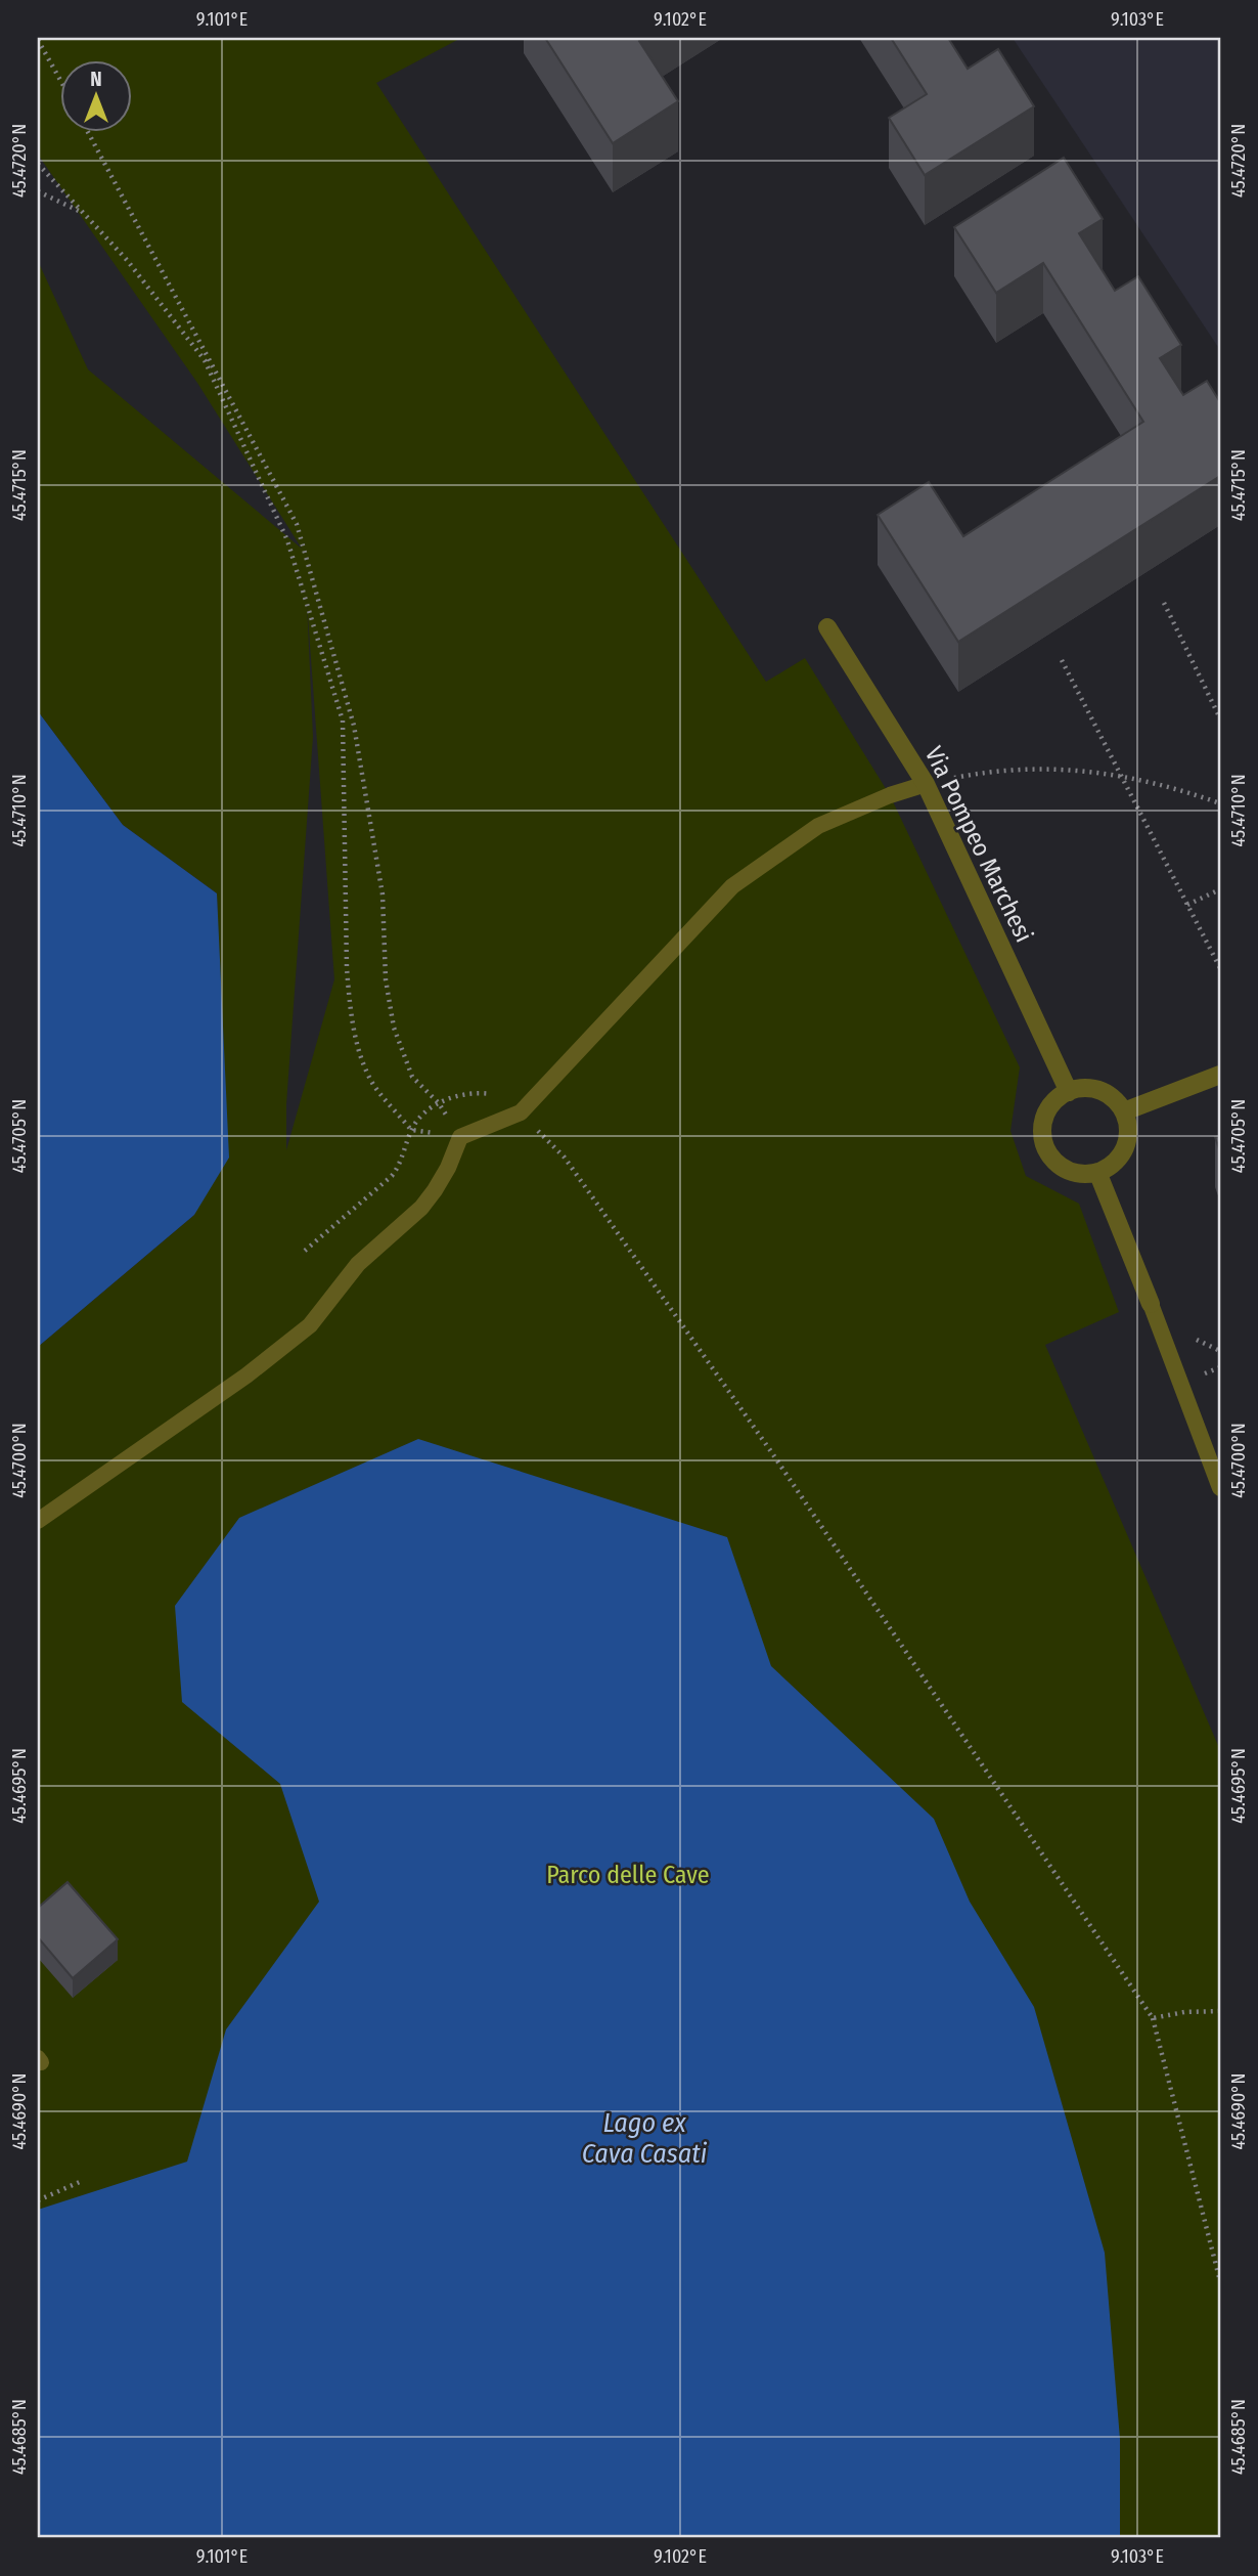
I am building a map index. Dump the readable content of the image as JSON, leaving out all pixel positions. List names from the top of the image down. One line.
{"streets":{"street":["Via Pompeo Marchesi"]},"water":["Lago ex Cava Casati"],"parks":["Parco delle Cave"],"north":"top","coordinates":["9.101°E","9.102°E","9.103°E","45.4720°N","45.4715°N","45.4710°N","45.4705°N","45.4700°N","45.4695°N","45.4690°N","45.4685°N"]}
